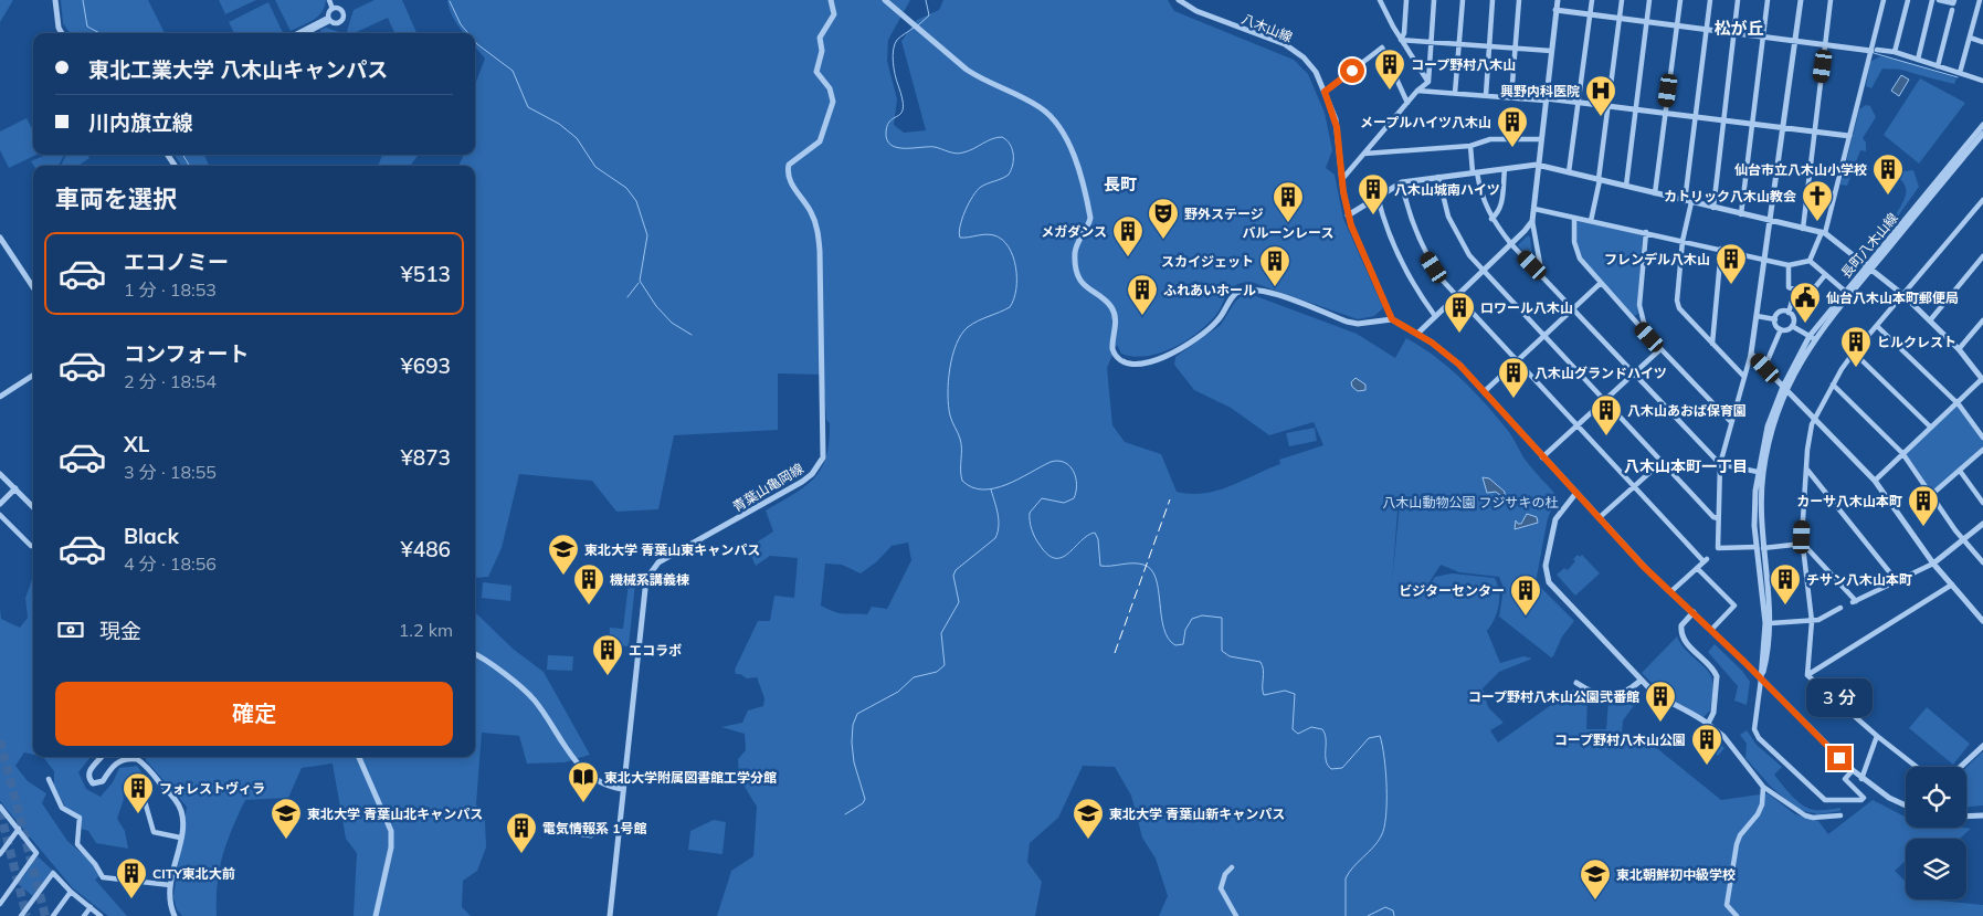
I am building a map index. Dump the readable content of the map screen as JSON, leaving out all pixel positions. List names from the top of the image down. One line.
{"streets":{"street":["八木山線","長町八木山線","青葉山亀岡線"]},"districts":["松が丘","長町","八木山本町一丁目"],"parks":["八木山動物公園 フジサキの杜"],"places":{"building":["コープ野村八木山","メープルハイツ八木山","仙台市立八木山小学校","八木山城南ハイツ","バルーンレース","メガダンス","フレンデル八木山","スカイジェット","ふれあいホール","ロワール八木山","ヒルクレスト","八木山グランドハイツ","八木山あおば保育園","カーサ八木山本町","機械系講義棟","チサン八木山本町","ビジターセンター","エコラボ","コープ野村八木山公園弐番館","コープ野村八木山公園","フォレストヴィラ","電気情報系 1号館","CITY東北大前"],"hospital":["興野内科医院"],"church":["カトリック八木山教会"],"theatre":["野外ステージ"],"public building":["仙台八木山本町郵便局"],"school or university":["東北大学 青葉山東キャンパス","東北大学 青葉山北キャンパス","東北大学 青葉山新キャンパス","東北朝鮮初中級学校"],"library":["東北大学附属図書館工学分館"]},"page":{"banner":["東北工業大学 八木山キャンパス","川内旗立線"],"heading":"車両を選択","list":[{"name":"エコノミー","note":"1 分 · 18:53","value":"¥513"},{"name":"コンフォート","note":"2 分 · 18:54","value":"¥693"},{"name":"XL","note":"3 分 · 18:55","value":"¥873"},{"name":"Black","note":"4 分 · 18:56","value":"¥486"}],"pay":["現金","1.2 km"],"buttons":"確定","bubble":"3 分"}}
